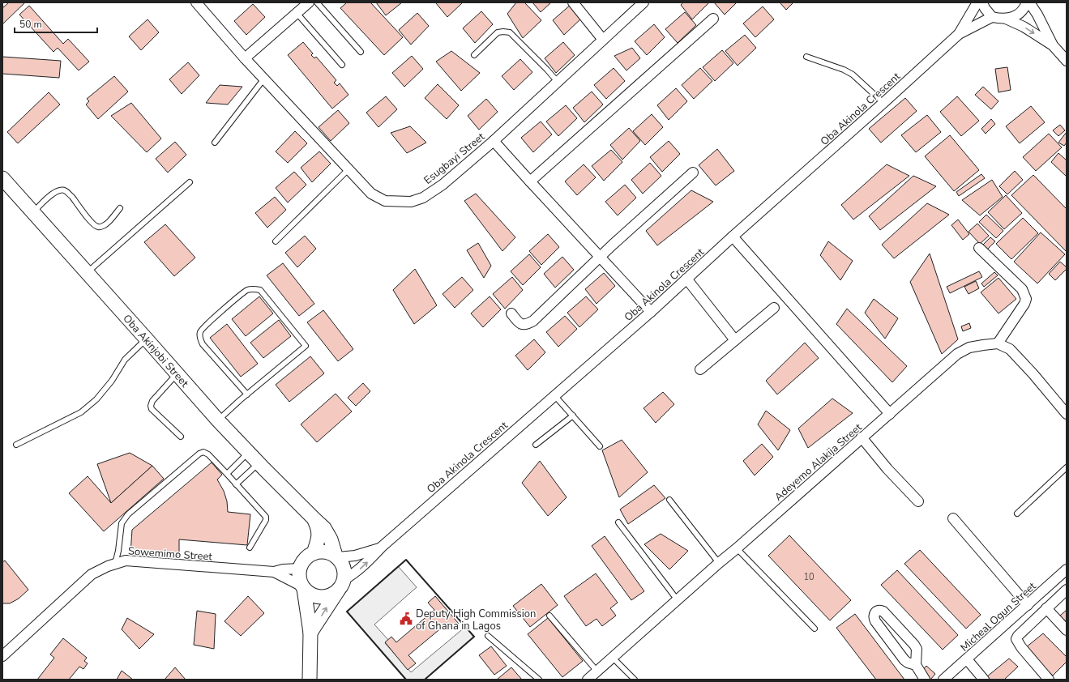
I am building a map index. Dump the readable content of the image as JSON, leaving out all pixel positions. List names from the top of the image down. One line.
{"streets":{"street":["Oba Akinola Crescent","Esugbayi Street","Oba Akinjobi Street","Adeyemo Alakija Street","Sowemimo Street","Micheal Ogun Street"]},"crossings":[["Oba Akinola Crescent","Oba Akinjobi Street"],["Oba Akinola Crescent","Sowemimo Street"],["Oba Akinjobi Street","Sowemimo Street"]],"places":{"public building":["Deputy High Commission of Ghana in Lagos"]},"house_numbers":["10"],"scale_bar":"50 m"}
